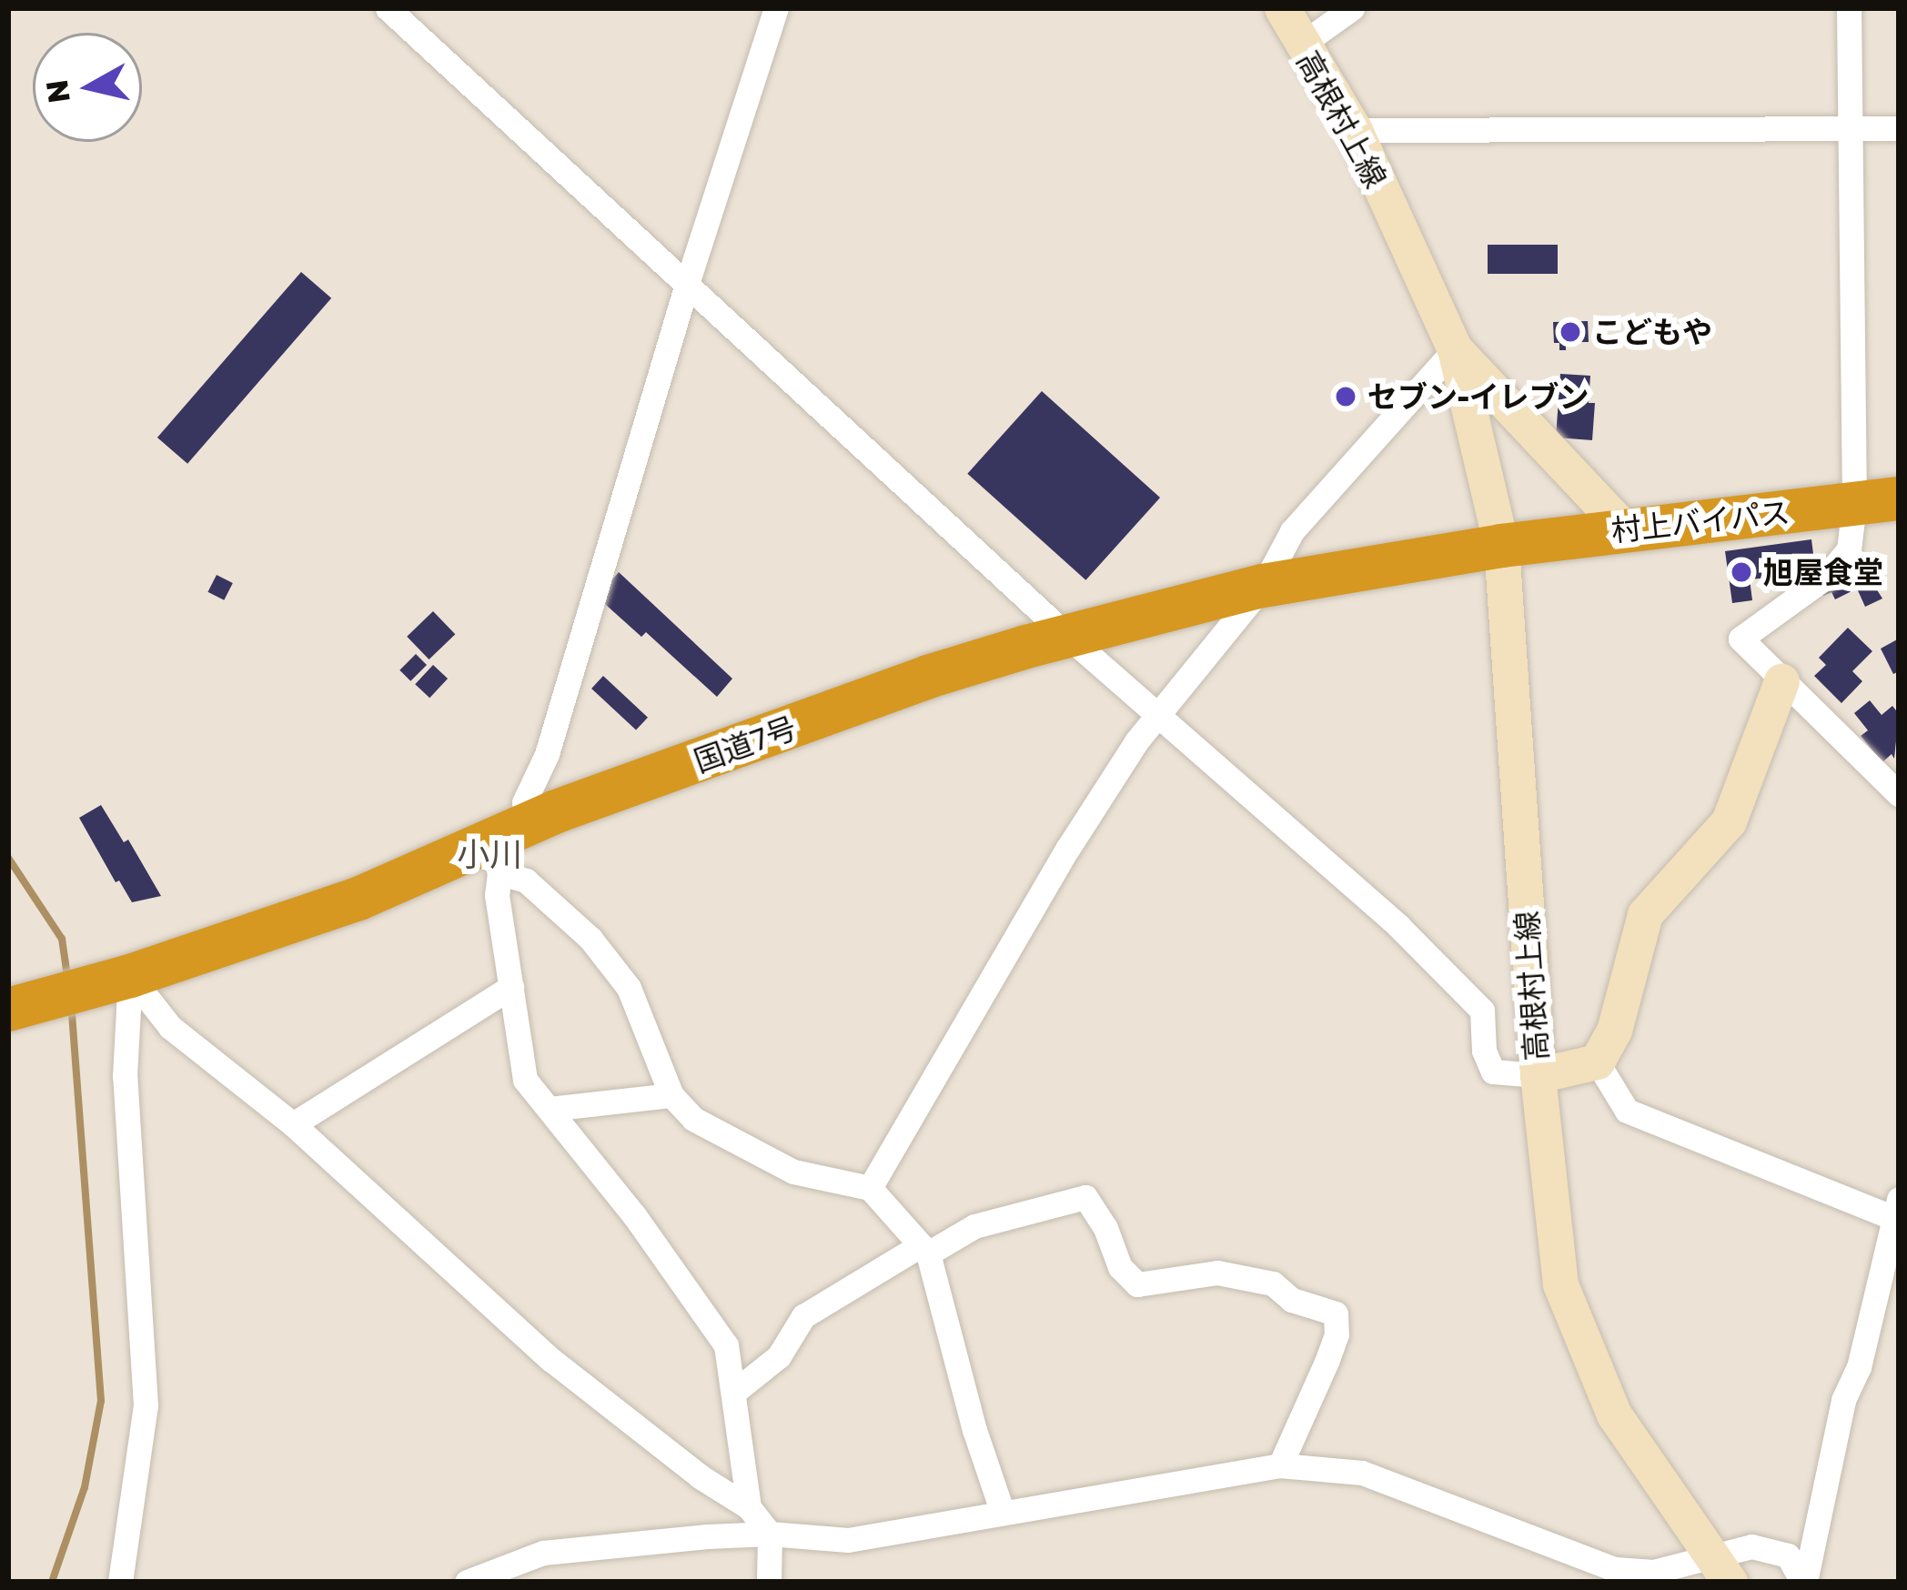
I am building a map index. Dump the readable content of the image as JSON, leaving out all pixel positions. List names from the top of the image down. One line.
{"streets":{"highway":["村上バイパス","国道7号"],"main road":["高根村上線"]},"crossings":[["高根村上線","村上バイパス"],["高根村上線","国道7号"],["村上バイパス","国道7号"]],"districts":["小川"],"places":["こどもや","セブン-イレブン","旭屋食堂"],"north":"left"}
